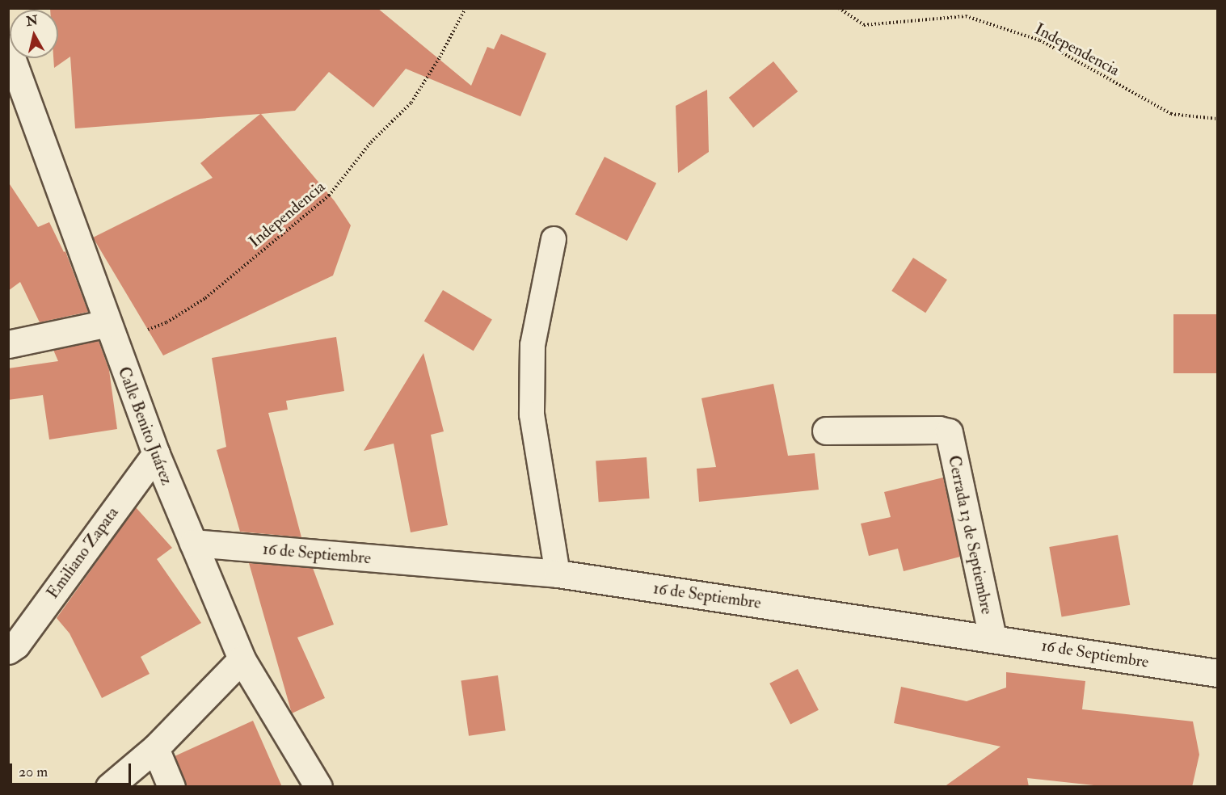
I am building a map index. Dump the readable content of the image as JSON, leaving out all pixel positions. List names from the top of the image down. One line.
{"streets":{"street":["Calle Benito Juárez","Cerrada 13 de Septiembre","Emiliano Zapata","16 de Septiembre"],"path":["Independencia"]},"crossings":[["Independencia","Calle Benito Juárez"],["Calle Benito Juárez","Emiliano Zapata"],["Calle Benito Juárez","16 de Septiembre"],["Cerrada 13 de Septiembre","16 de Septiembre"]],"scale_bar":"20 m","north":"top"}
